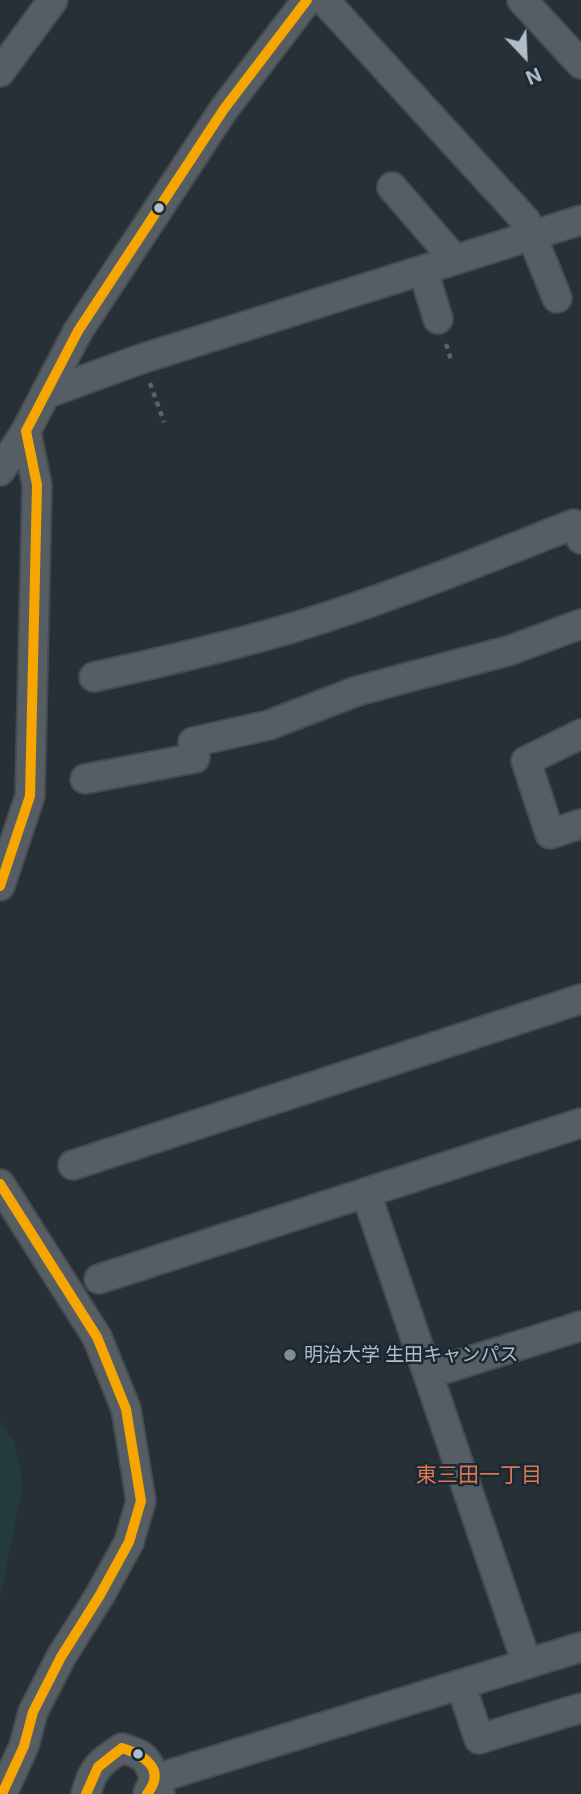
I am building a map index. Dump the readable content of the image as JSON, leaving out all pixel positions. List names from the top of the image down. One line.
{"districts":["東三田一丁目"],"places":["明治大学 生田キャンパス"],"north":"bottom right"}
